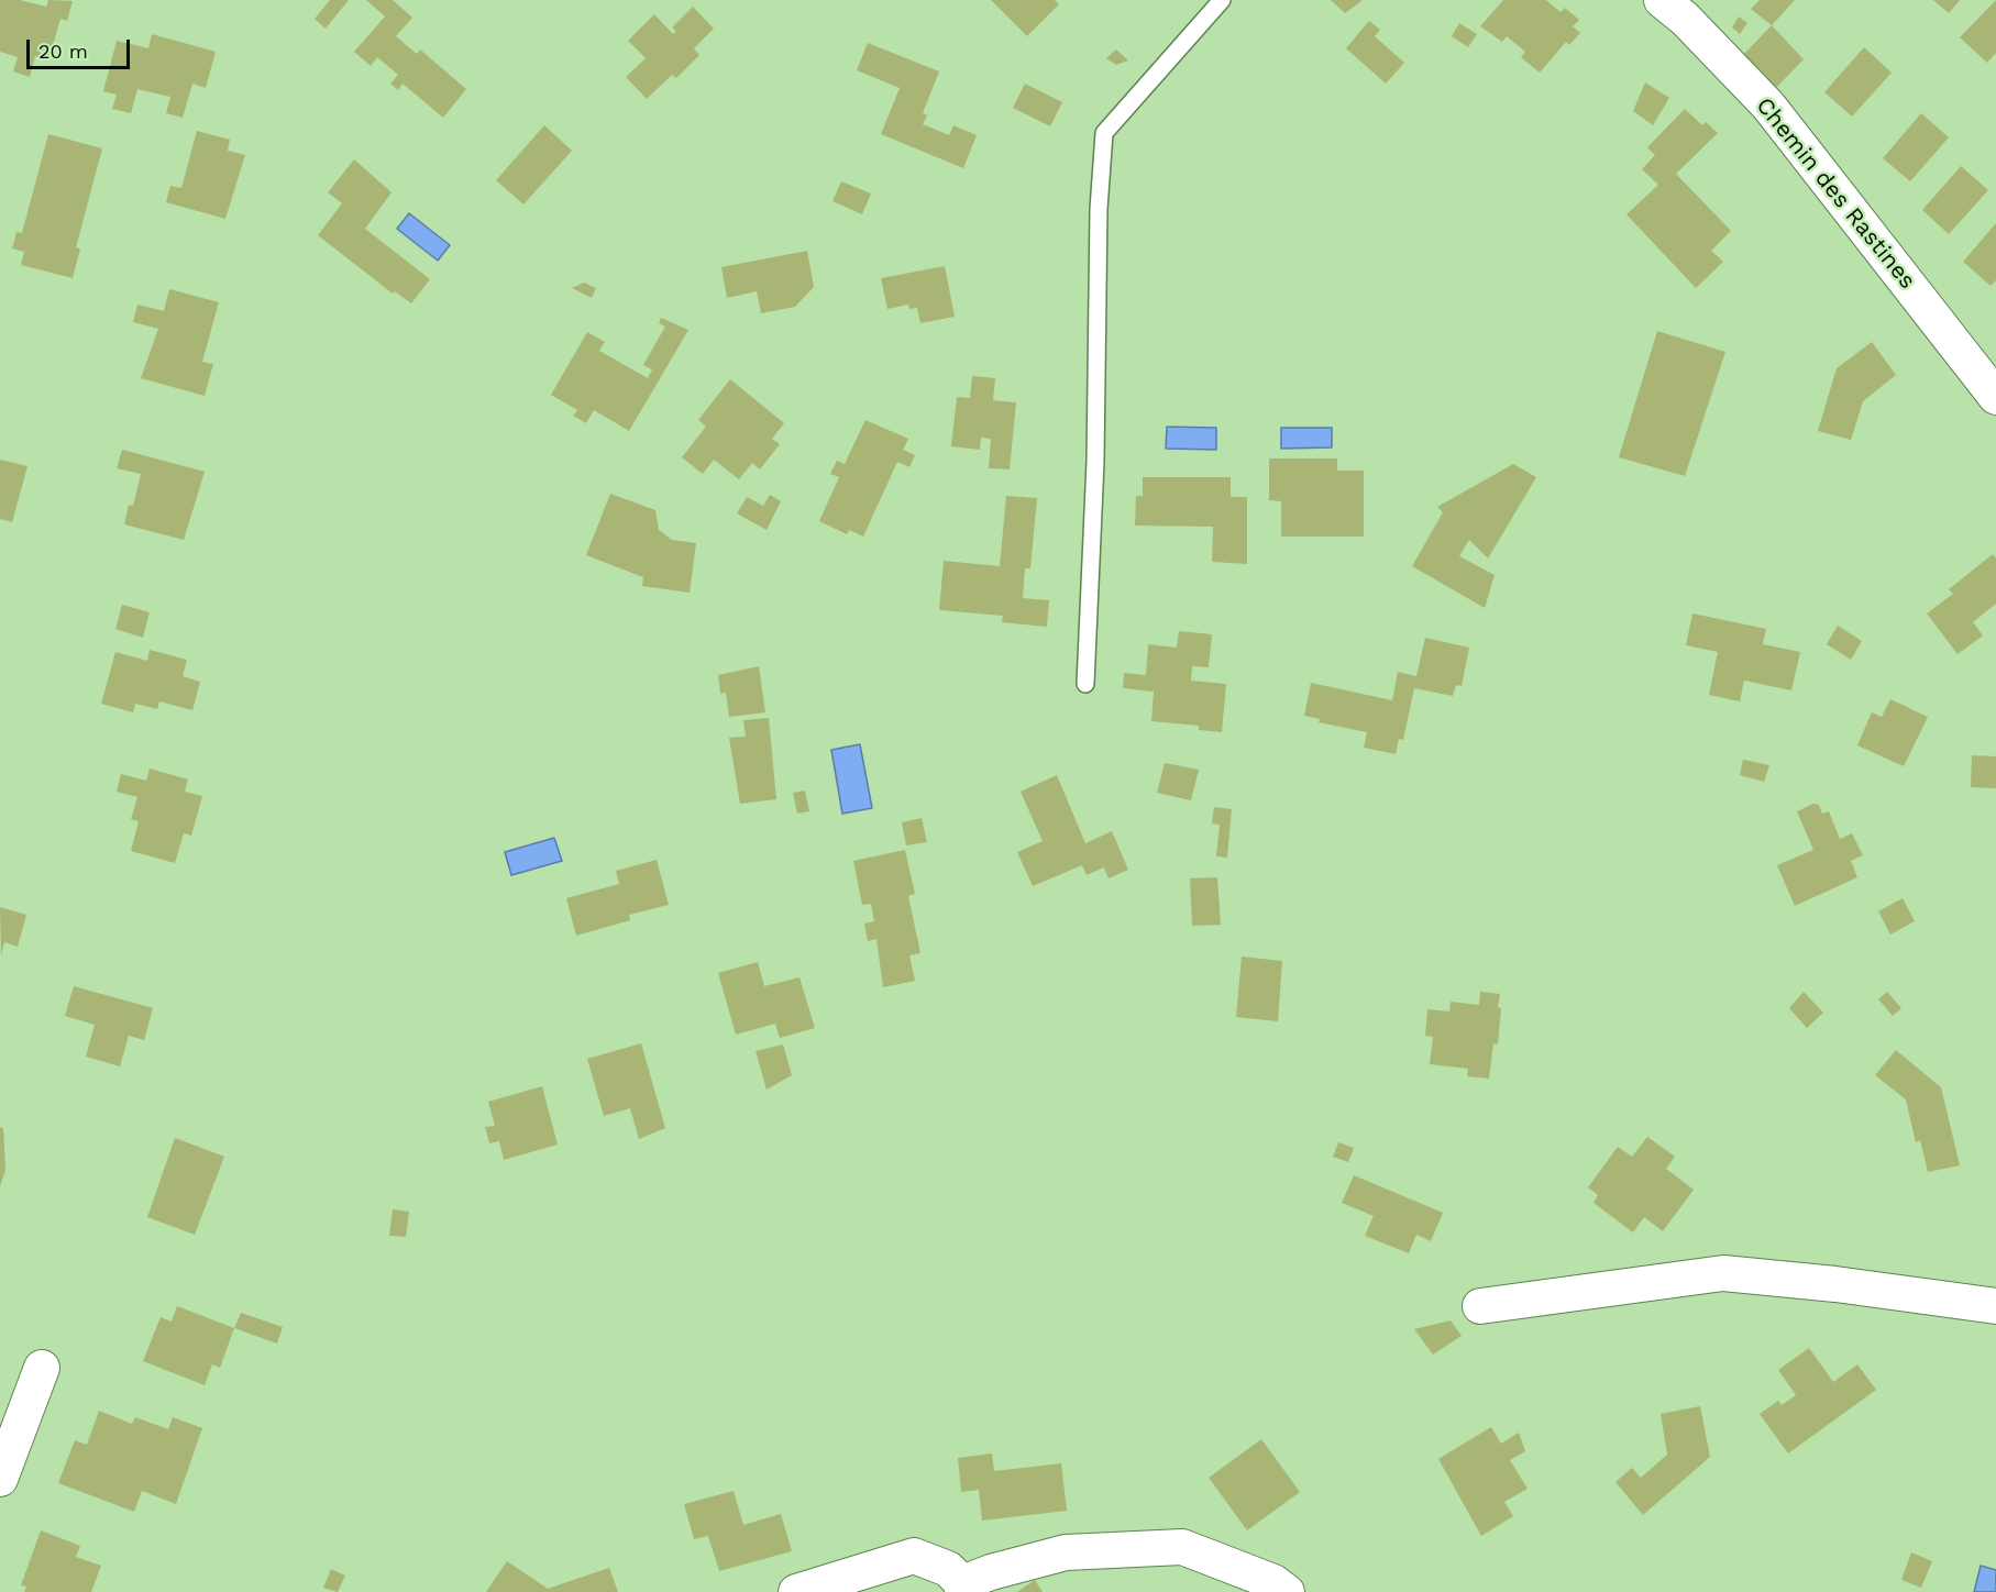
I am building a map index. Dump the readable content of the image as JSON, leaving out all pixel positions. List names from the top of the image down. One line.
{"streets":{"street":["Chemin des Rastines"]},"scale_bar":"20 m"}
